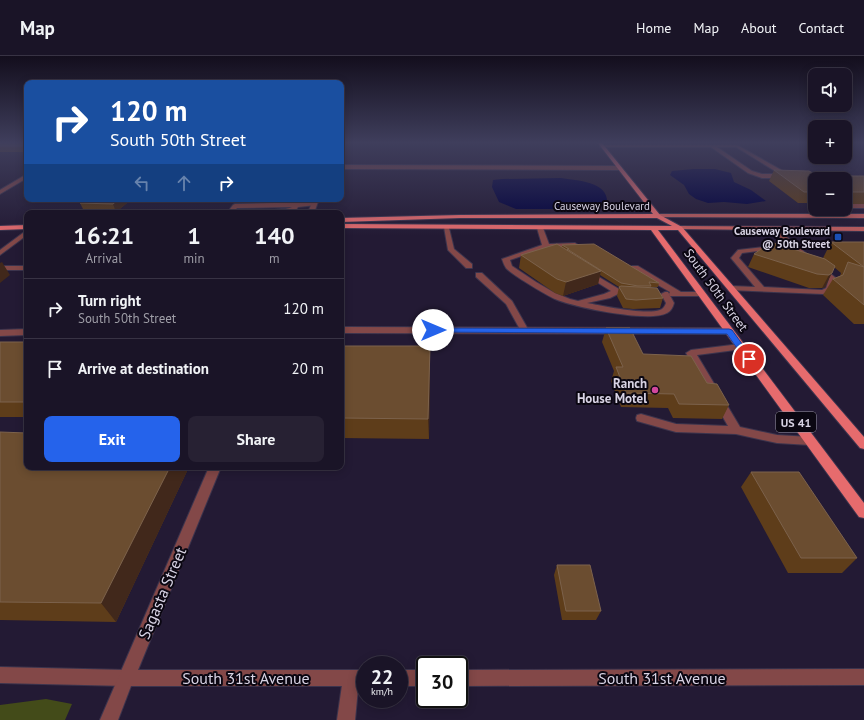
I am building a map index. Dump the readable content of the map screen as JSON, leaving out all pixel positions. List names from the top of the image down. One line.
{"streets":{"main road":["Causeway Boulevard","South 50th Street","US 41"],"street":["Sagasta Street","South 31st Avenue"]},"crossings":[["Causeway Boulevard","South 50th Street"],["Sagasta Street","South 31st Avenue"]],"places":{"transit":["Causeway Boulevard @ 50th Street"],"other":["Ranch House Motel"]},"page":{"header":"Map","nav":["Home","Map","About","Contact"],"map_buttons":["+","−"],"turn":["120 m","South 50th Street"],"eta":["16:21","Arrival","1","min","140","m"],"list":[{"name":"Turn right","note":"South 50th Street","value":"120 m"},{"name":"Arrive at destination","value":"20 m"}],"buttons":["Exit","Share"],"speed":"22 km/h","limit":"30"}}
